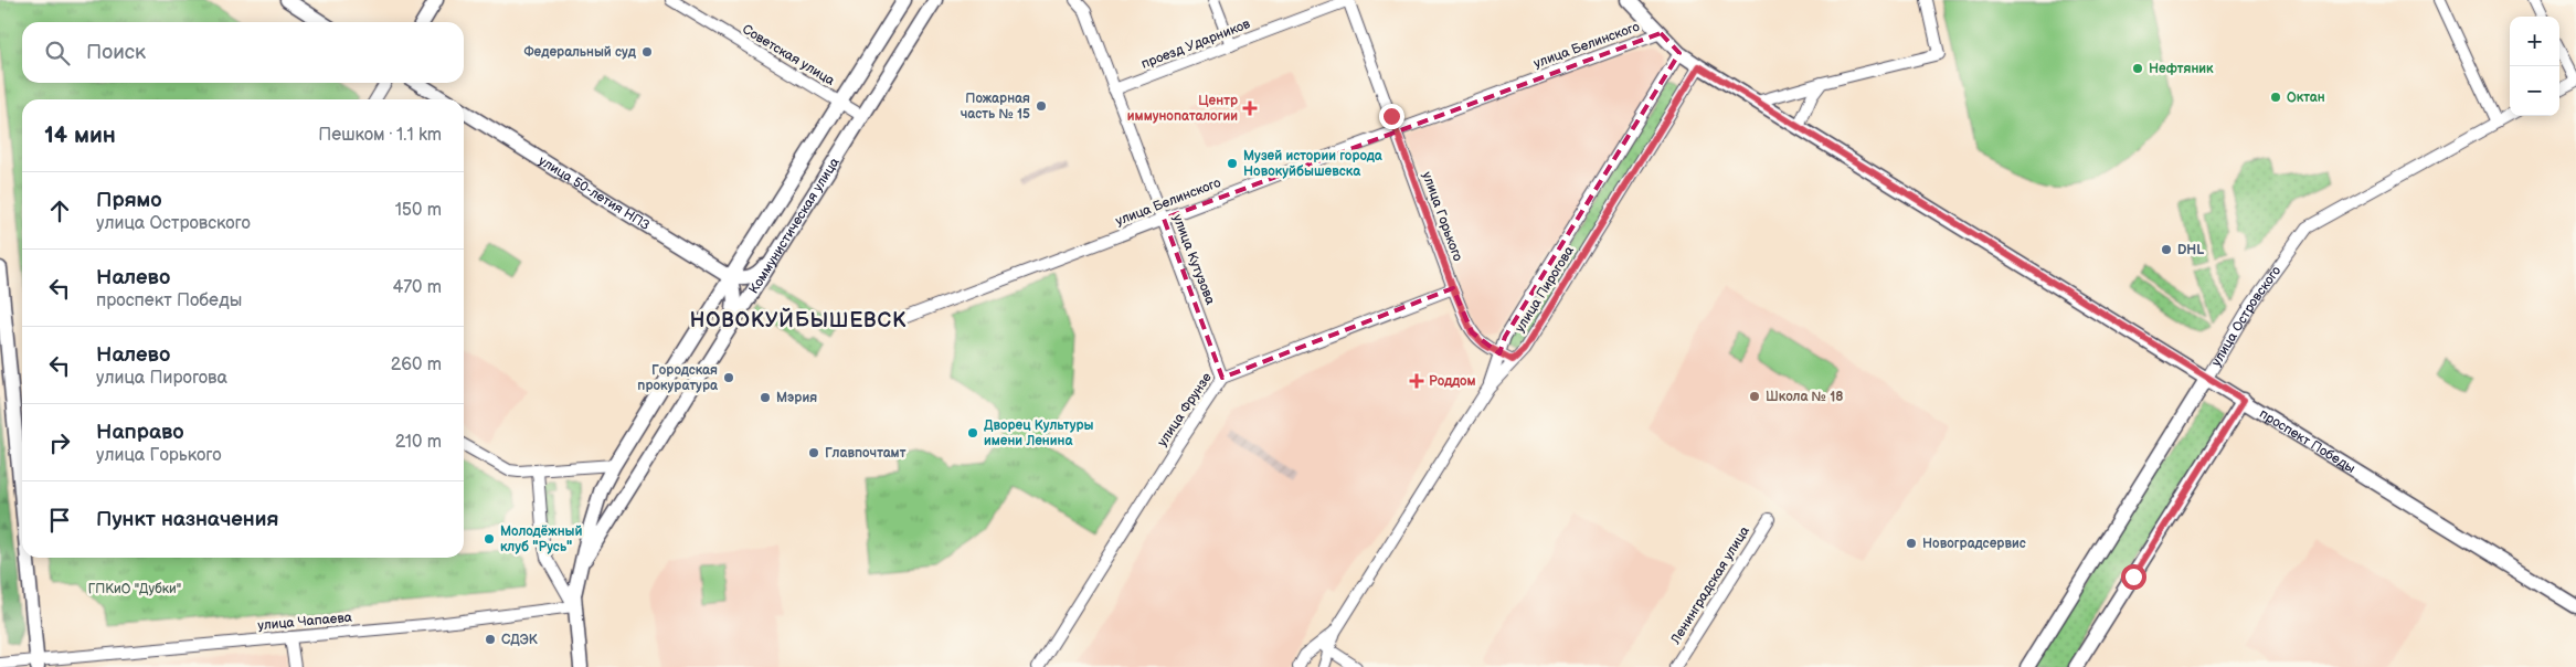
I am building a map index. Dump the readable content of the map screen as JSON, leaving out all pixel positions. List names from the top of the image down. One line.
{"streets":{"main road":["улица 50-летия НПЗ","Коммунистическая улица","улица Островского","проспект Победы"],"street":["проезд Ударников","улица Белинского","Советская улица","улица Горького","улица Кутузова","улица Пирогова","улица Фрунзе","Ленинградская улица","улица Чапаева"]},"crossings":[["проезд Ударников","улица Горького"],["проезд Ударников","улица Кутузова"],["улица Белинского","улица Горького"],["улица Белинского","улица Кутузова"],["улица Белинского","проспект Победы"],["Советская улица","Коммунистическая улица"],["улица 50-летия НПЗ","Коммунистическая улица"],["улица Горького","улица Пирогова"],["улица Горького","улица Фрунзе"],["Коммунистическая улица","улица Чапаева"],["улица Кутузова","улица Фрунзе"],["улица Пирогова","проспект Победы"],["улица Островского","проспект Победы"]],"districts":["НОВОКУЙБЫШЕВСК"],"parks":["ГПКиО \"Дубки\""],"places":{"other":["Федеральный суд","Нефтяник","Октан","Пожарная часть № 15","Музей истории города Новокуйбышевска","DHL","Городская прокуратура","Школа № 18","Мэрия","Дворец Культуры имени Ленина","Главпочтамт","Молодёжный клуб \"Русь\"","Новоградсервис","СДЭК"],"health":["Центр иммунопаталогии","Роддом"]},"page":{"map_buttons":["+","−"],"search":"Поиск","heading":["14 мин","Пешком · 1.1 km"],"list":[["Прямо","улица Островского","150 m"],["Налево","проспект Победы","470 m"],["Налево","улица Пирогова","260 m"],["Направо","улица Горького","210 m"],"Пункт назначения"]}}
